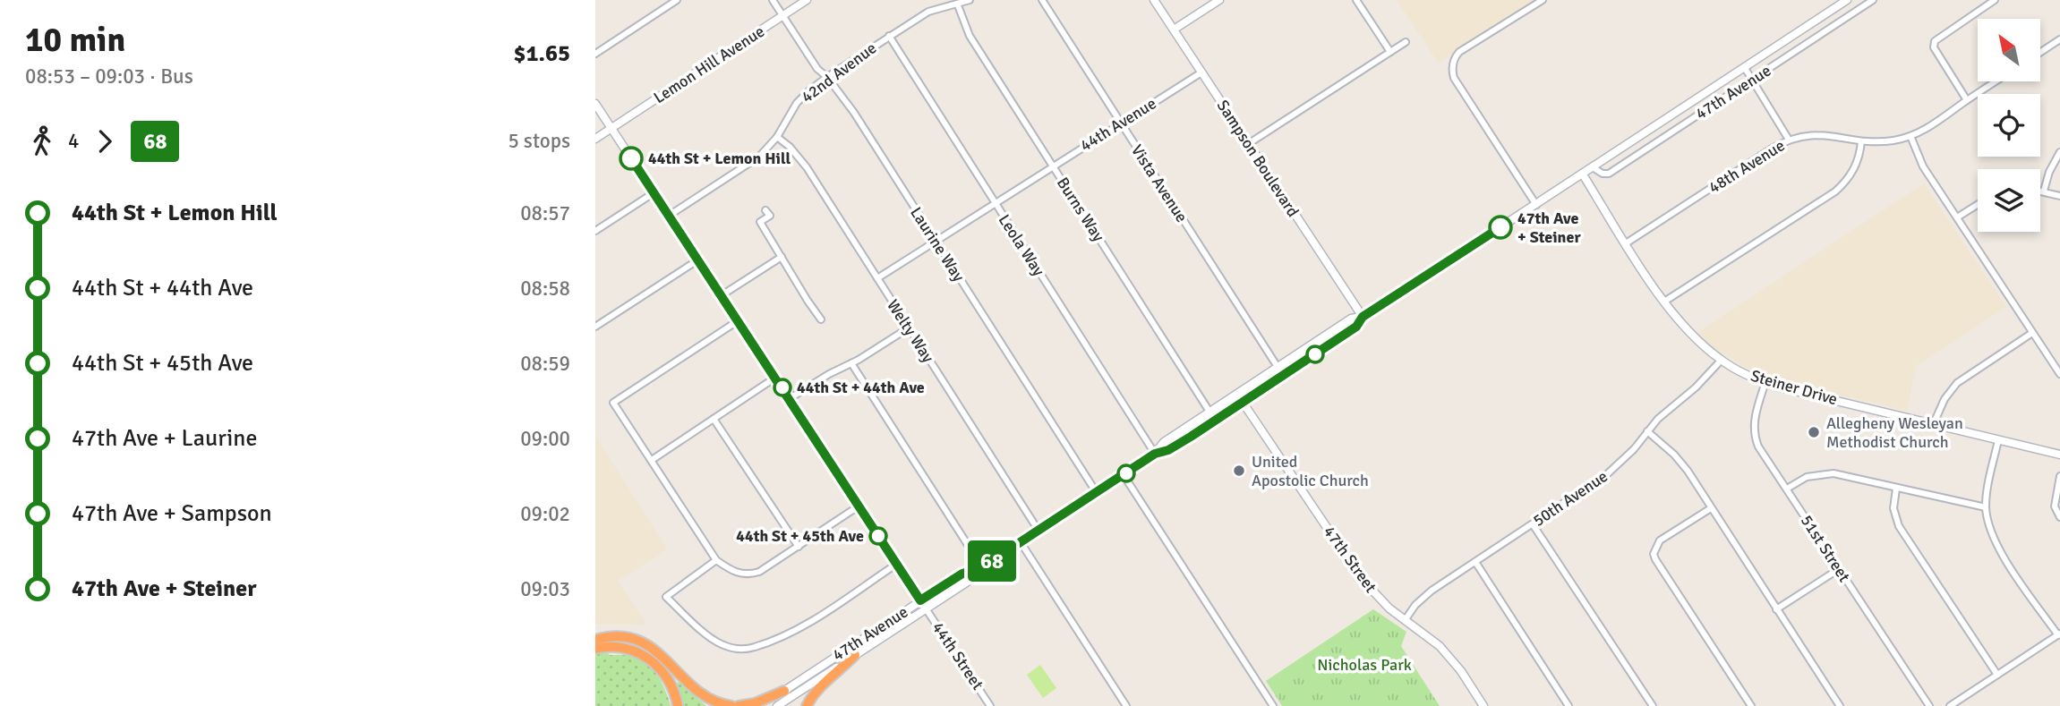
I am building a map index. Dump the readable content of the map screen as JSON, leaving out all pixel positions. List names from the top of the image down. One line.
{"streets":{"street":["Lemon Hill Avenue","42nd Avenue","47th Avenue","44th Avenue","Sampson Boulevard","48th Avenue","Vista Avenue","Burns Way","Laurine Way","Leola Way","Welty Way","Steiner Drive","50th Avenue","51st Street","47th Street","44th Street"]},"crossings":[["Lemon Hill Avenue","Laurine Way"],["Lemon Hill Avenue","44th Street"],["42nd Avenue","Burns Way"],["42nd Avenue","Laurine Way"],["42nd Avenue","Leola Way"],["42nd Avenue","Welty Way"],["42nd Avenue","44th Street"],["47th Avenue","Sampson Boulevard"],["47th Avenue","Vista Avenue"],["47th Avenue","Burns Way"],["47th Avenue","Laurine Way"],["47th Avenue","Leola Way"],["47th Avenue","Welty Way"],["47th Avenue","Steiner Drive"],["47th Avenue","47th Street"],["47th Avenue","44th Street"],["44th Avenue","Sampson Boulevard"],["44th Avenue","Vista Avenue"],["44th Avenue","Burns Way"],["44th Avenue","Laurine Way"],["44th Avenue","Leola Way"],["44th Avenue","Welty Way"],["48th Avenue","Steiner Drive"],["Steiner Drive","50th Avenue"],["Steiner Drive","51st Street"],["50th Avenue","47th Street"]],"parks":["Nicholas Park"],"places":["44th St + Lemon Hill","47th Ave + Steiner","44th St + 44th Ave","Allegheny Wesleyan Methodist Church","United Apostolic Church","44th St + 45th Ave"],"lines":["bus line 68"],"north":"top left","page":{"heading":["10 min","08:53 – 09:03 · Bus","$1.65"],"on_map":"68","legs":["4","68","5 stops"],"list":[{"name":"44th St + Lemon Hill","value":"08:57"},{"name":"44th St + 44th Ave","value":"08:58"},{"name":"44th St + 45th Ave","value":"08:59"},{"name":"47th Ave + Laurine","value":"09:00"},{"name":"47th Ave + Sampson","value":"09:02"},{"name":"47th Ave + Steiner","value":"09:03"}]}}
